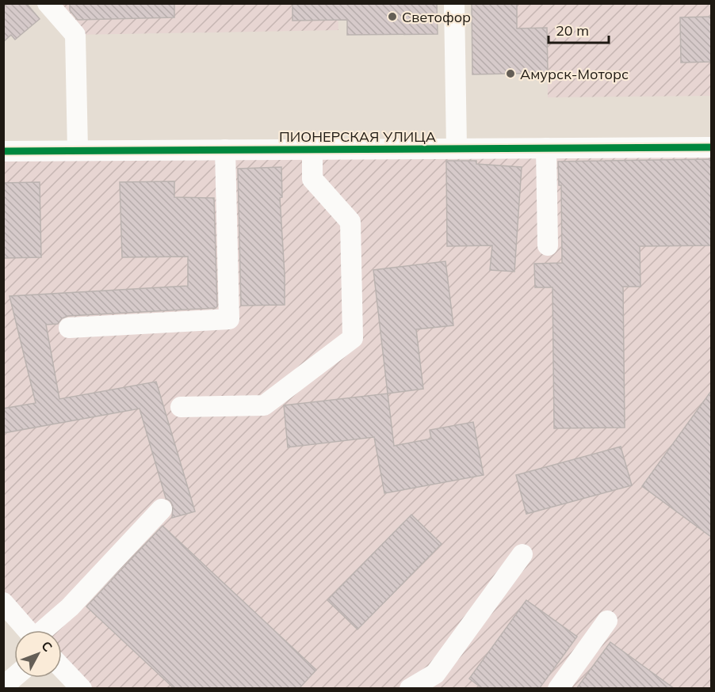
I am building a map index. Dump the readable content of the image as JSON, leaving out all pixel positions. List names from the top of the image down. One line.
{"streets":{"street":["ПИОНЕРСКАЯ УЛИЦА"]},"places":["Светофор","Амурск-Моторс"],"scale_bar":"20 m","north":"top right"}
